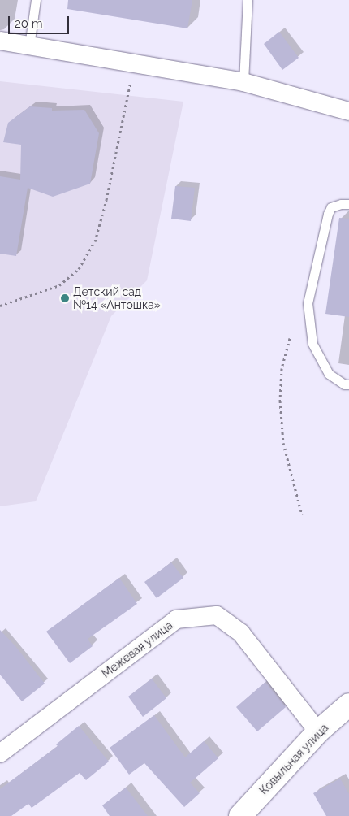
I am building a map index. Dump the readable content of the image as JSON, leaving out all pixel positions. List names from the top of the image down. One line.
{"streets":{"street":["Межевая улица","Ковыльная улица"]},"crossings":[["Межевая улица","Ковыльная улица"]],"places":["Детский сад №14 «Антошка»"],"scale_bar":"20 m"}
